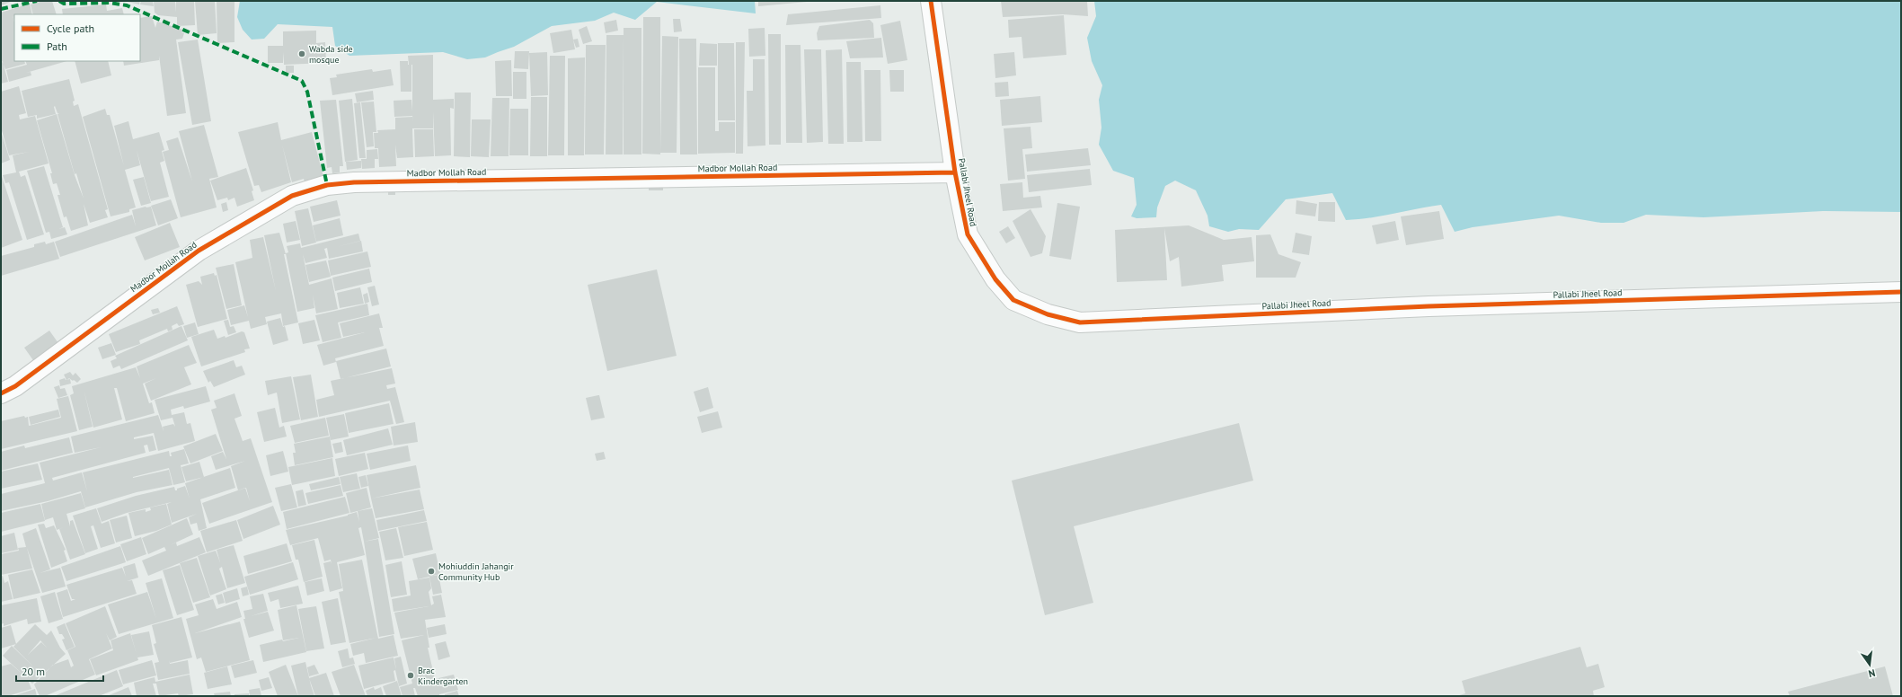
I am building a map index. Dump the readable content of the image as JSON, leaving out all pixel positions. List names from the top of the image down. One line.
{"streets":{"street":["Madbor Mollah Road","Pallabi Jheel Road"]},"crossings":[["Madbor Mollah Road","Pallabi Jheel Road"]],"places":["Wabda side mosque","Mohiuddin Jahangir Community Hub","Brac Kindergarten"],"legend":["Cycle path","Path"],"scale_bar":"20 m","north":"bottom"}
